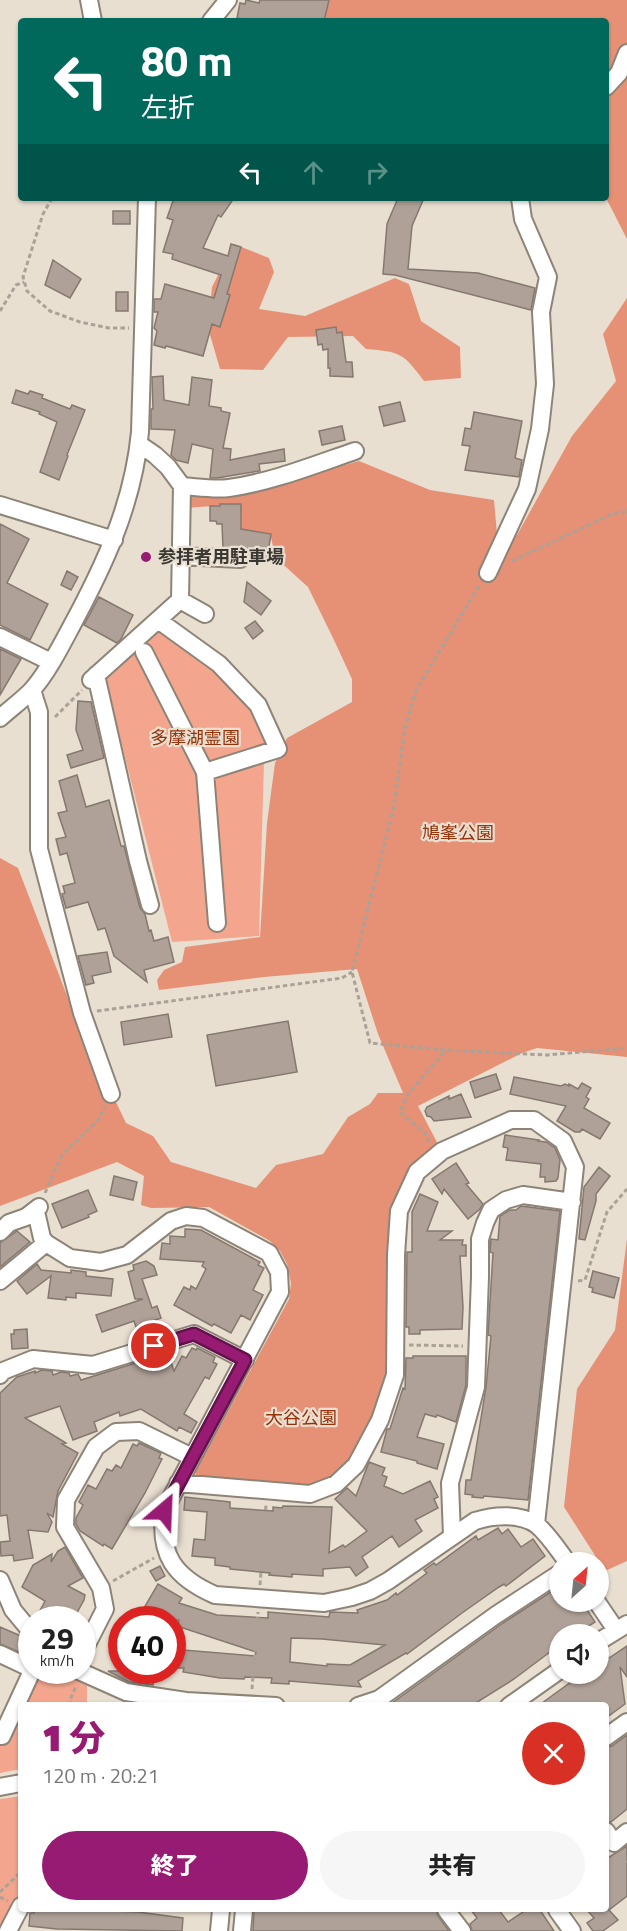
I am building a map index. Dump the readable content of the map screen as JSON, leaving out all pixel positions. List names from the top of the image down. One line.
{"parks":["多摩湖霊園","鳩峯公園","大谷公園"],"places":["参拝者用駐車場"],"north":"top right","page":{"turn":["80 m","左折"],"speed":"29 km/h","limit":"40","heading":["1 分","120 m · 20:21"],"buttons":["終了","共有"]}}
